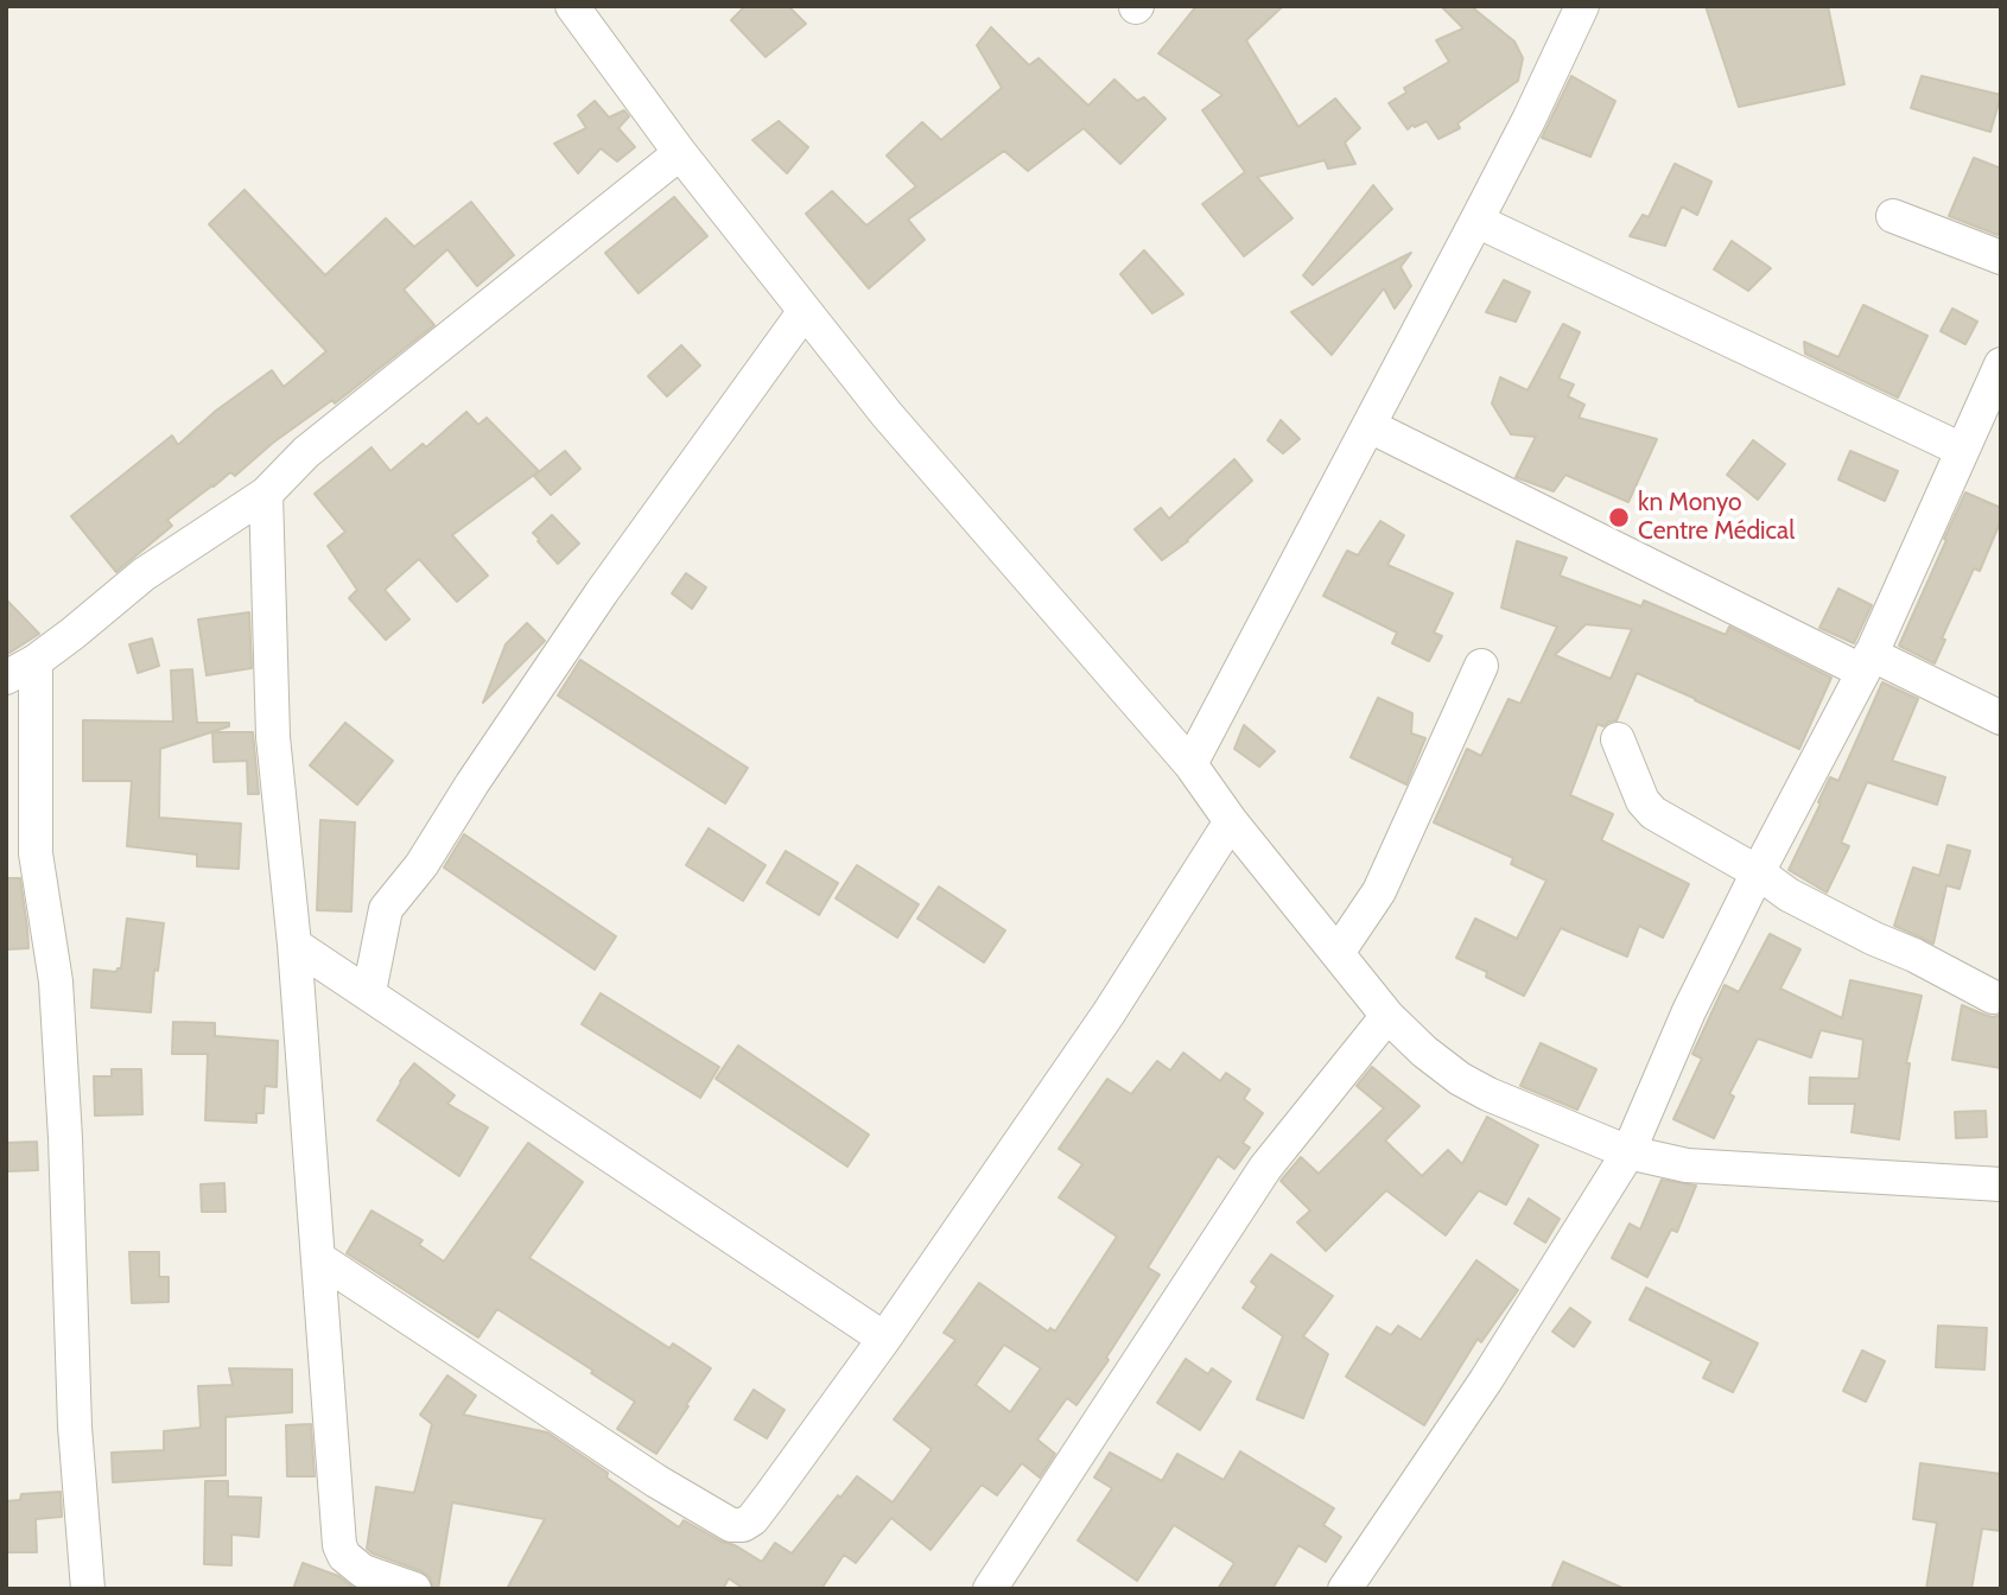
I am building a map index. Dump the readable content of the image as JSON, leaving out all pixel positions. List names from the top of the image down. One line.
{"places":["kn Monyo Centre Médical"]}
